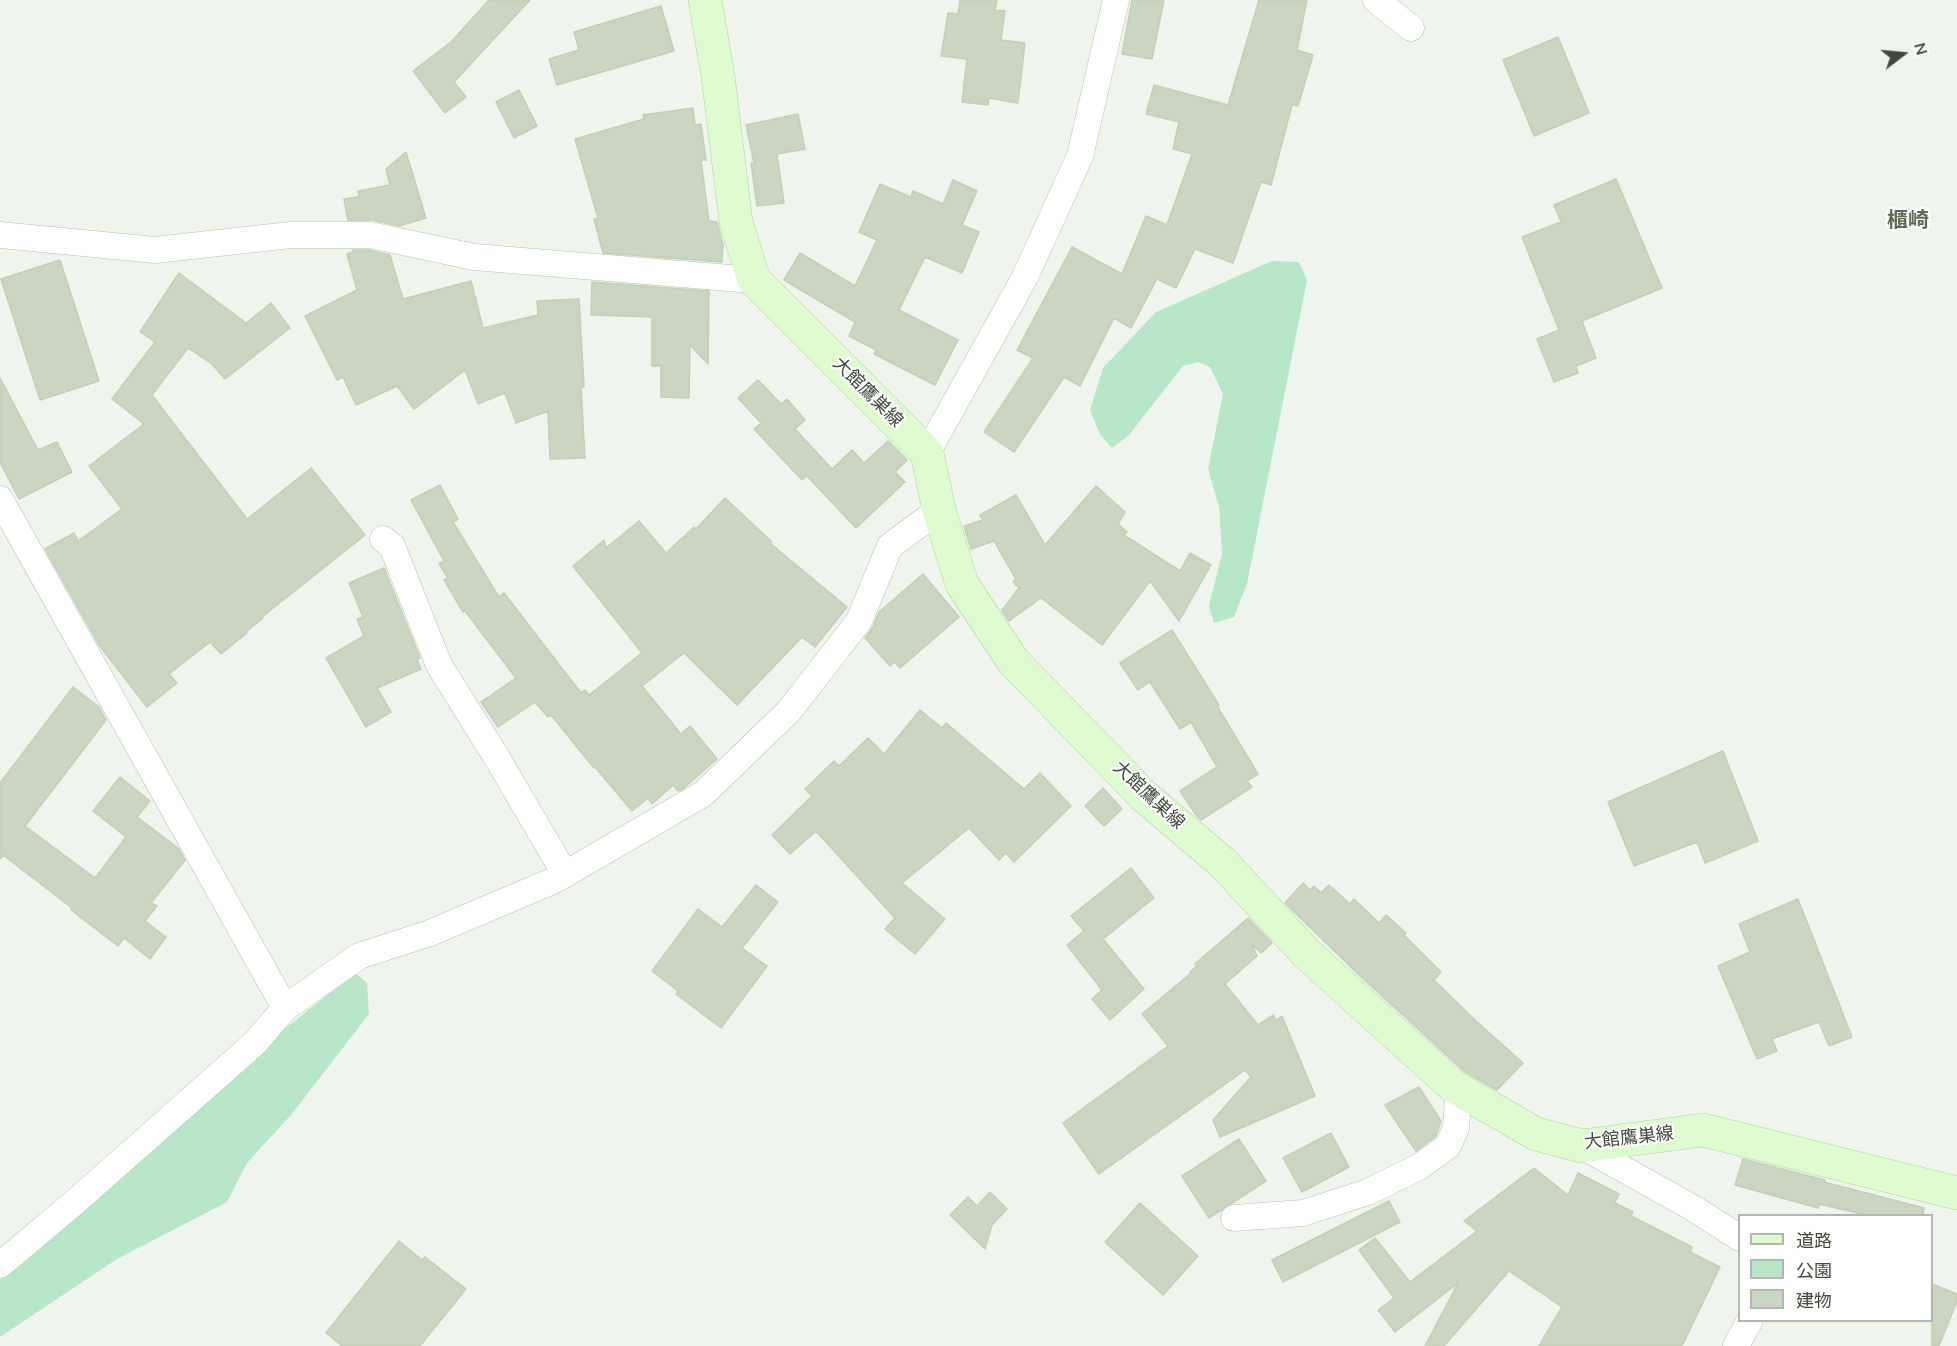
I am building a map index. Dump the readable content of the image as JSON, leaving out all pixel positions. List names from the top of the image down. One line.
{"streets":{"main road":["大館鷹巣線"]},"districts":["櫃崎"],"legend":["道路","公園","建物"],"north":"right"}
